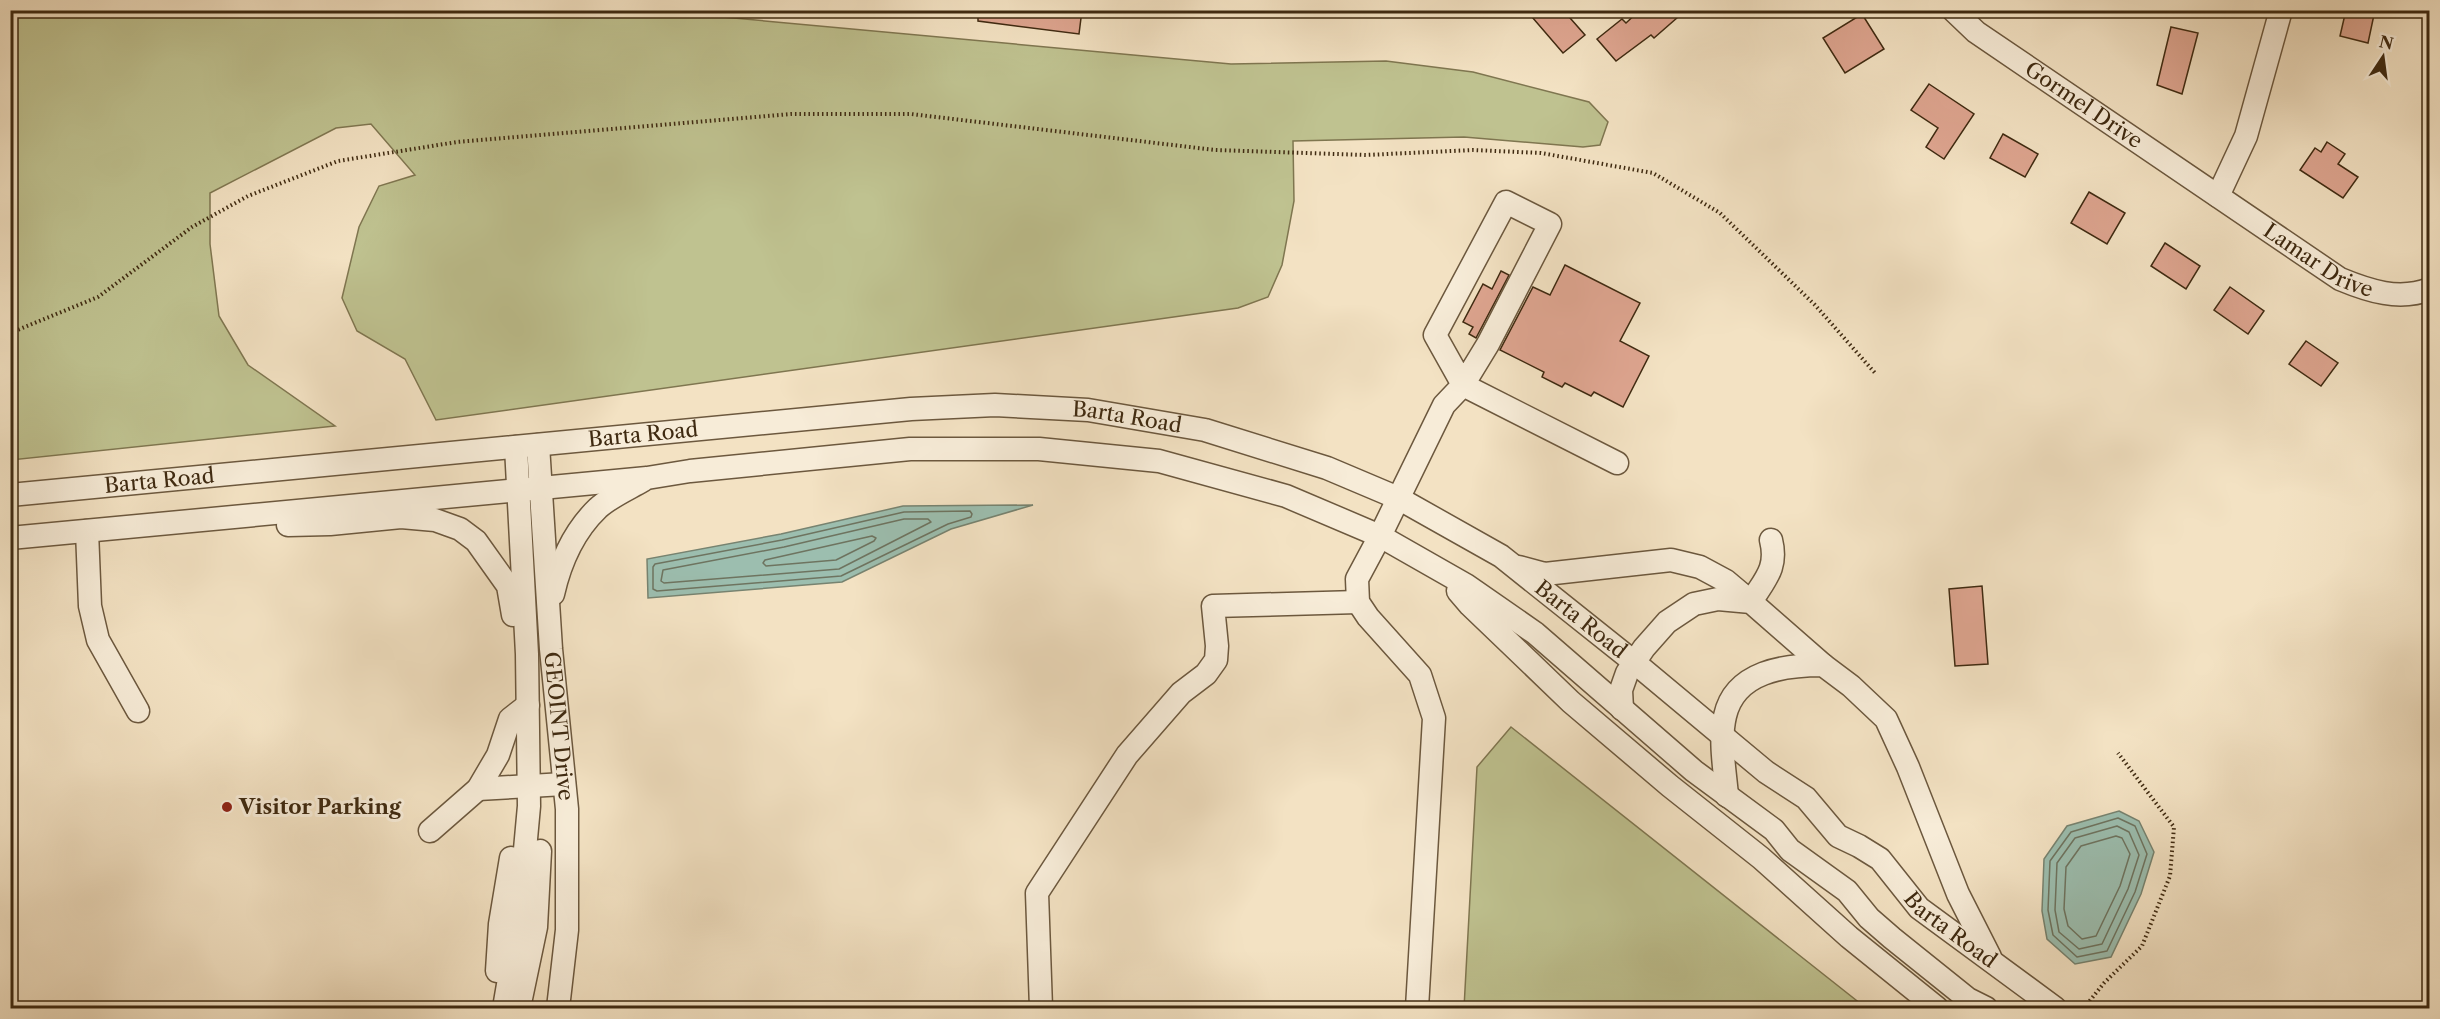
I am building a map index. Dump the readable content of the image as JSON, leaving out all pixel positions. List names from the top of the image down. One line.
{"streets":{"street":["Gormel Drive","Lamar Drive","Barta Road","GEOINT Drive"]},"crossings":[["Gormel Drive","Lamar Drive"],["Barta Road","GEOINT Drive"]],"places":["Visitor Parking"],"north":"top"}
